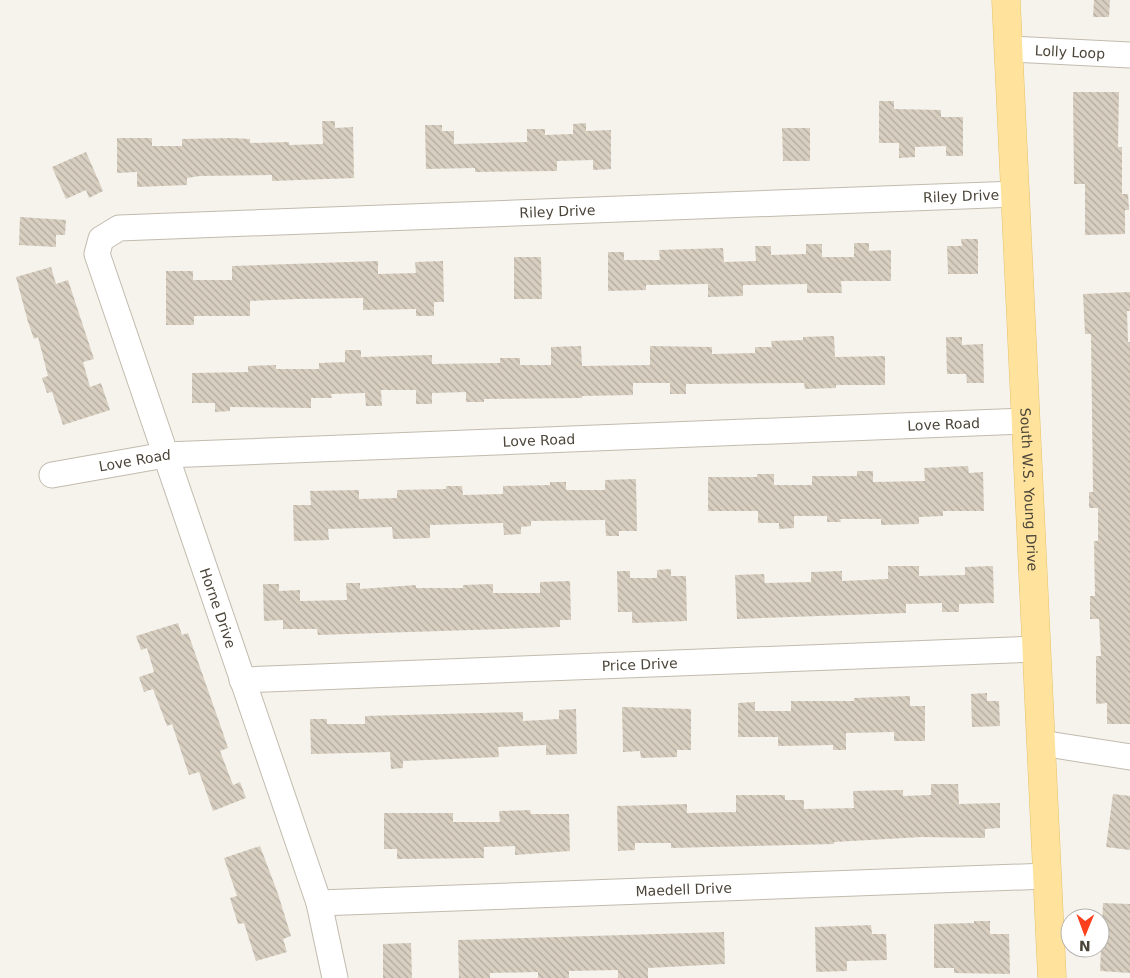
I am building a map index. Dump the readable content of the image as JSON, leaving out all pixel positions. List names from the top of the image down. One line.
{"streets":{"main road":["South W.S. Young Drive"],"street":["Lolly Loop","Riley Drive","Love Road","Horne Drive","Price Drive","Maedell Drive"]},"crossings":[["Lolly Loop","South W.S. Young Drive"],["Riley Drive","South W.S. Young Drive"],["Riley Drive","Horne Drive"],["Love Road","South W.S. Young Drive"],["Love Road","Horne Drive"],["South W.S. Young Drive","Price Drive"],["South W.S. Young Drive","Maedell Drive"],["Horne Drive","Price Drive"],["Horne Drive","Maedell Drive"]],"north":"bottom"}
